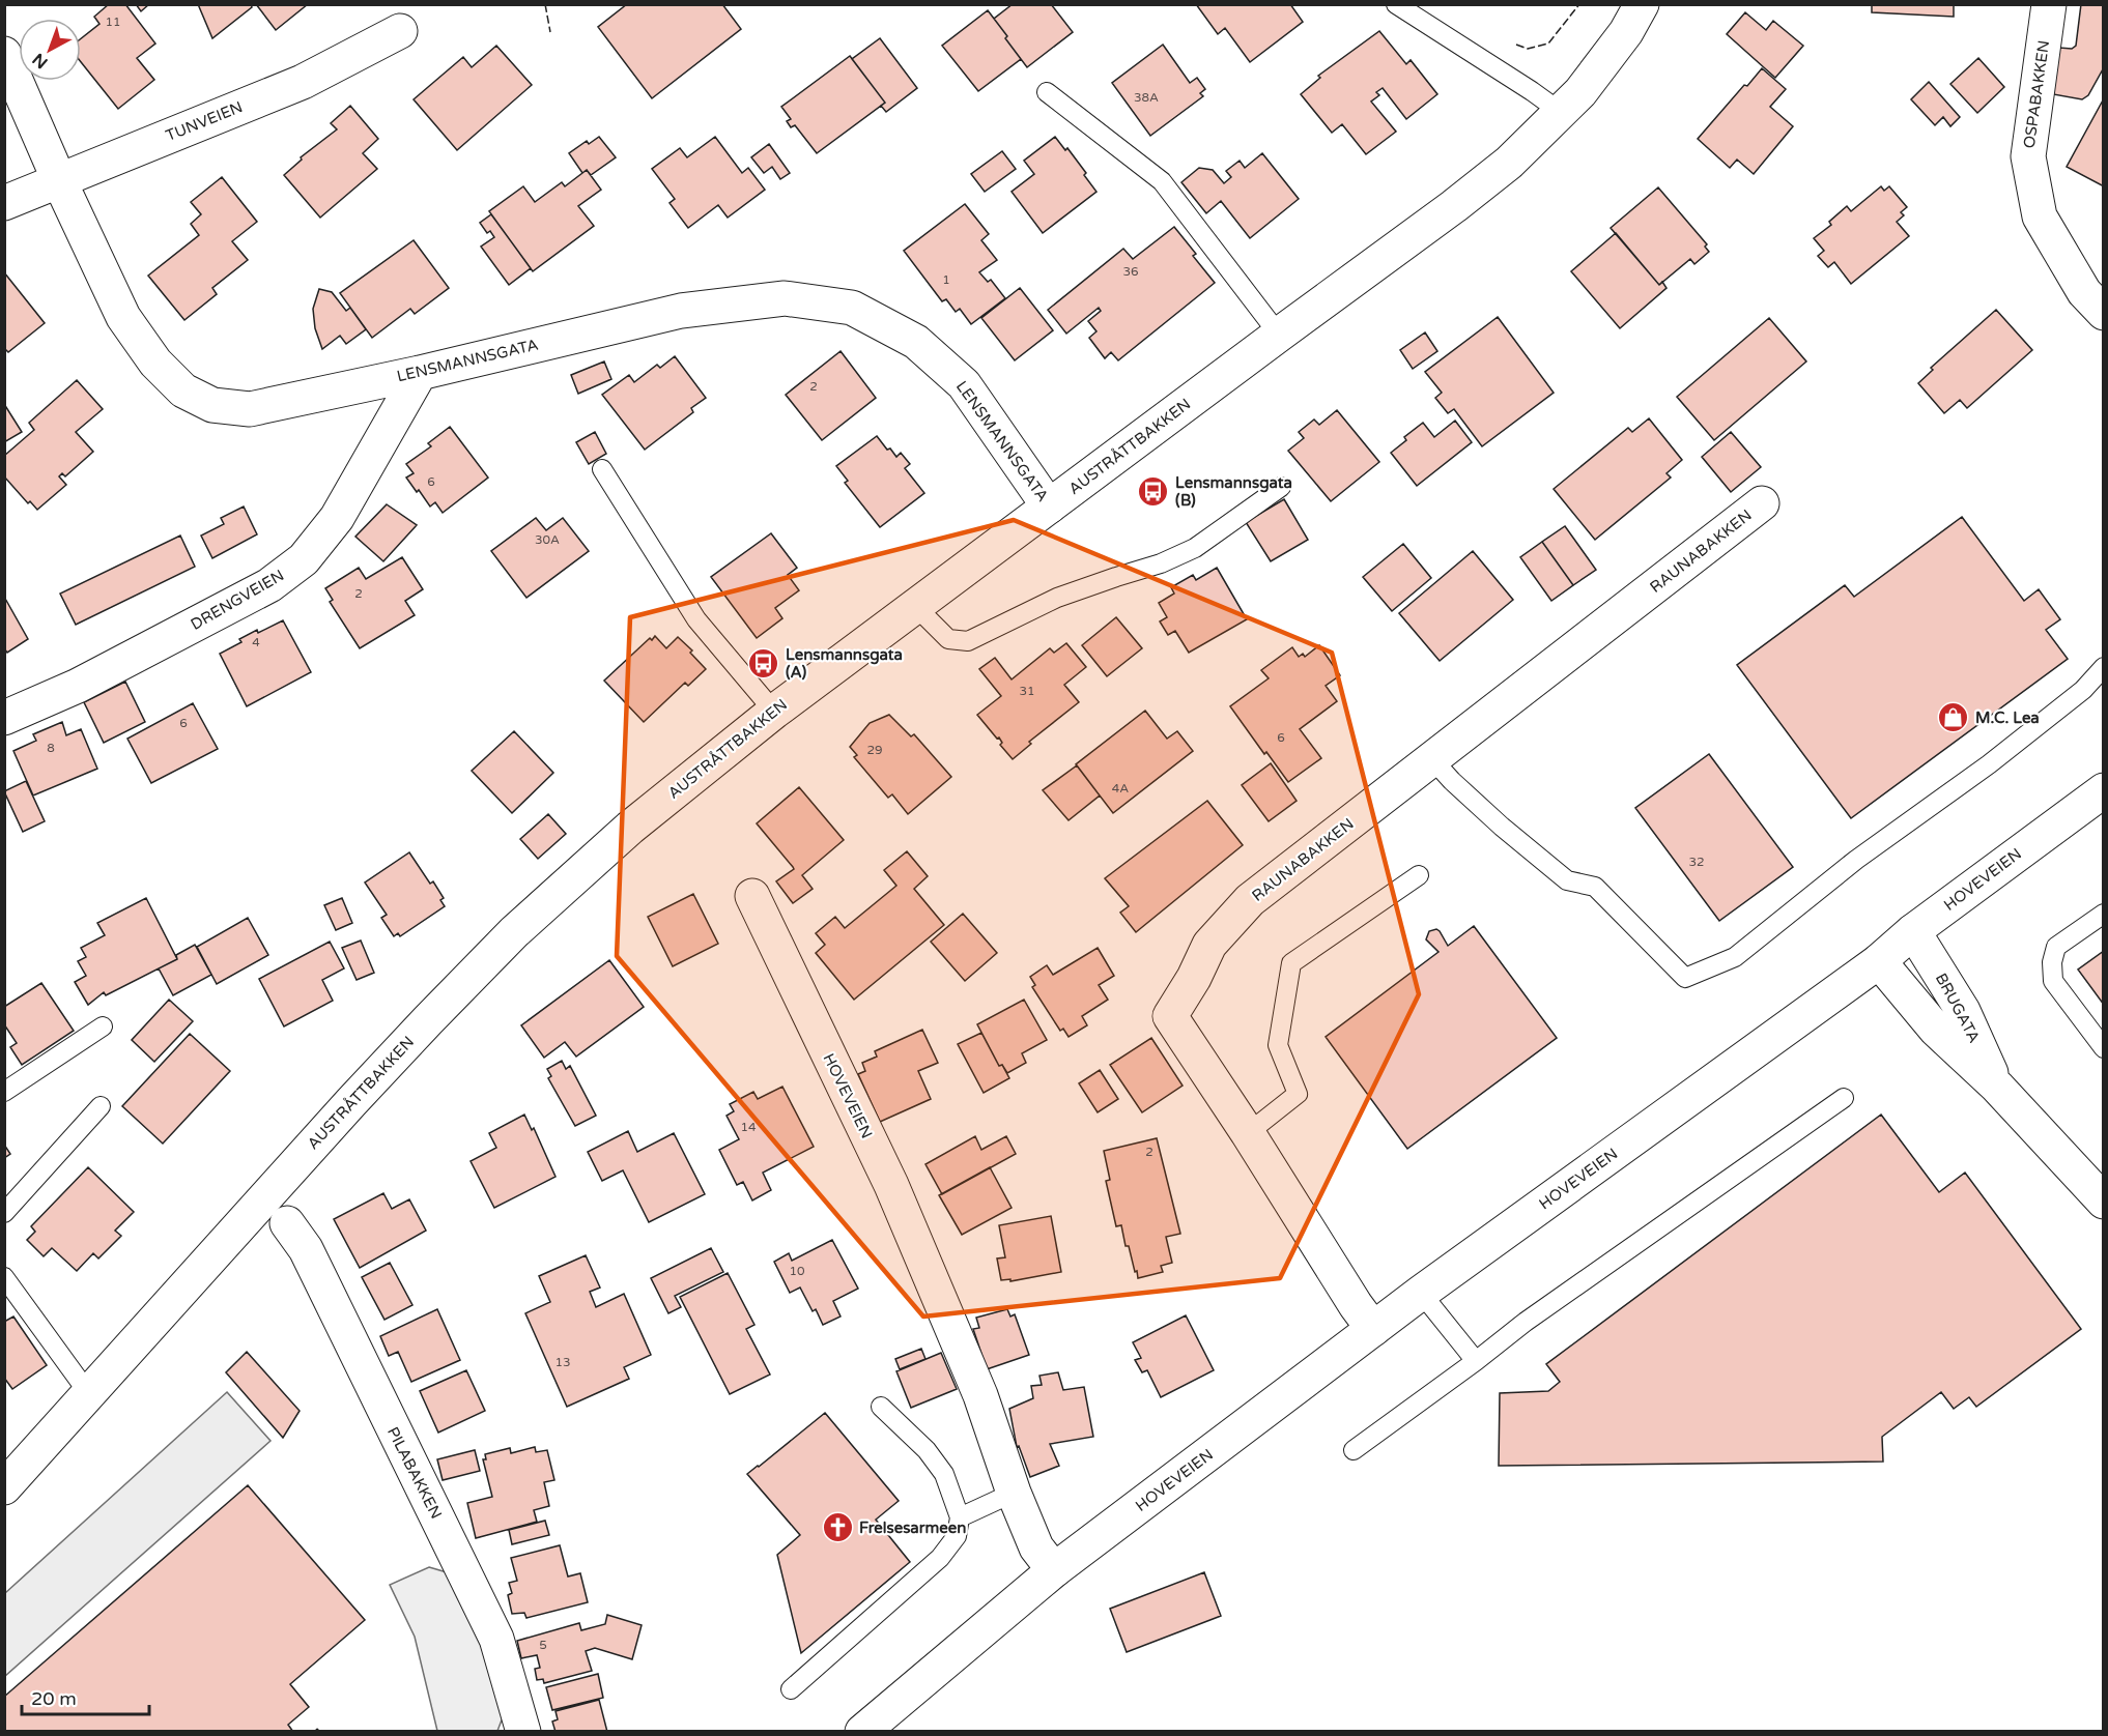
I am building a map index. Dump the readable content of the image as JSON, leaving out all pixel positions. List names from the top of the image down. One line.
{"streets":{"street":["OSPABAKKEN","TUNVEIEN","LENSMANNSGATA","AUSTRÅTTBAKKEN","RAUNABAKKEN","DRENGVEIEN","HOVEVEIEN","BRUGATA","PILABAKKEN"]},"crossings":[["TUNVEIEN","LENSMANNSGATA"],["LENSMANNSGATA","AUSTRÅTTBAKKEN"],["LENSMANNSGATA","DRENGVEIEN"],["RAUNABAKKEN","HOVEVEIEN"],["HOVEVEIEN","BRUGATA"]],"places":{"bus stop":["Lensmannsgata (B)","Lensmannsgata (A)"],"shop":["M.C. Lea"],"church":["Frelsesarmeen"]},"house_numbers":["11","38A","36","1","2","6","30A","2","4","31","6","6","8","29","4A","32","14","2","10","13","5"],"scale_bar":"20 m","north":"bottom left"}
